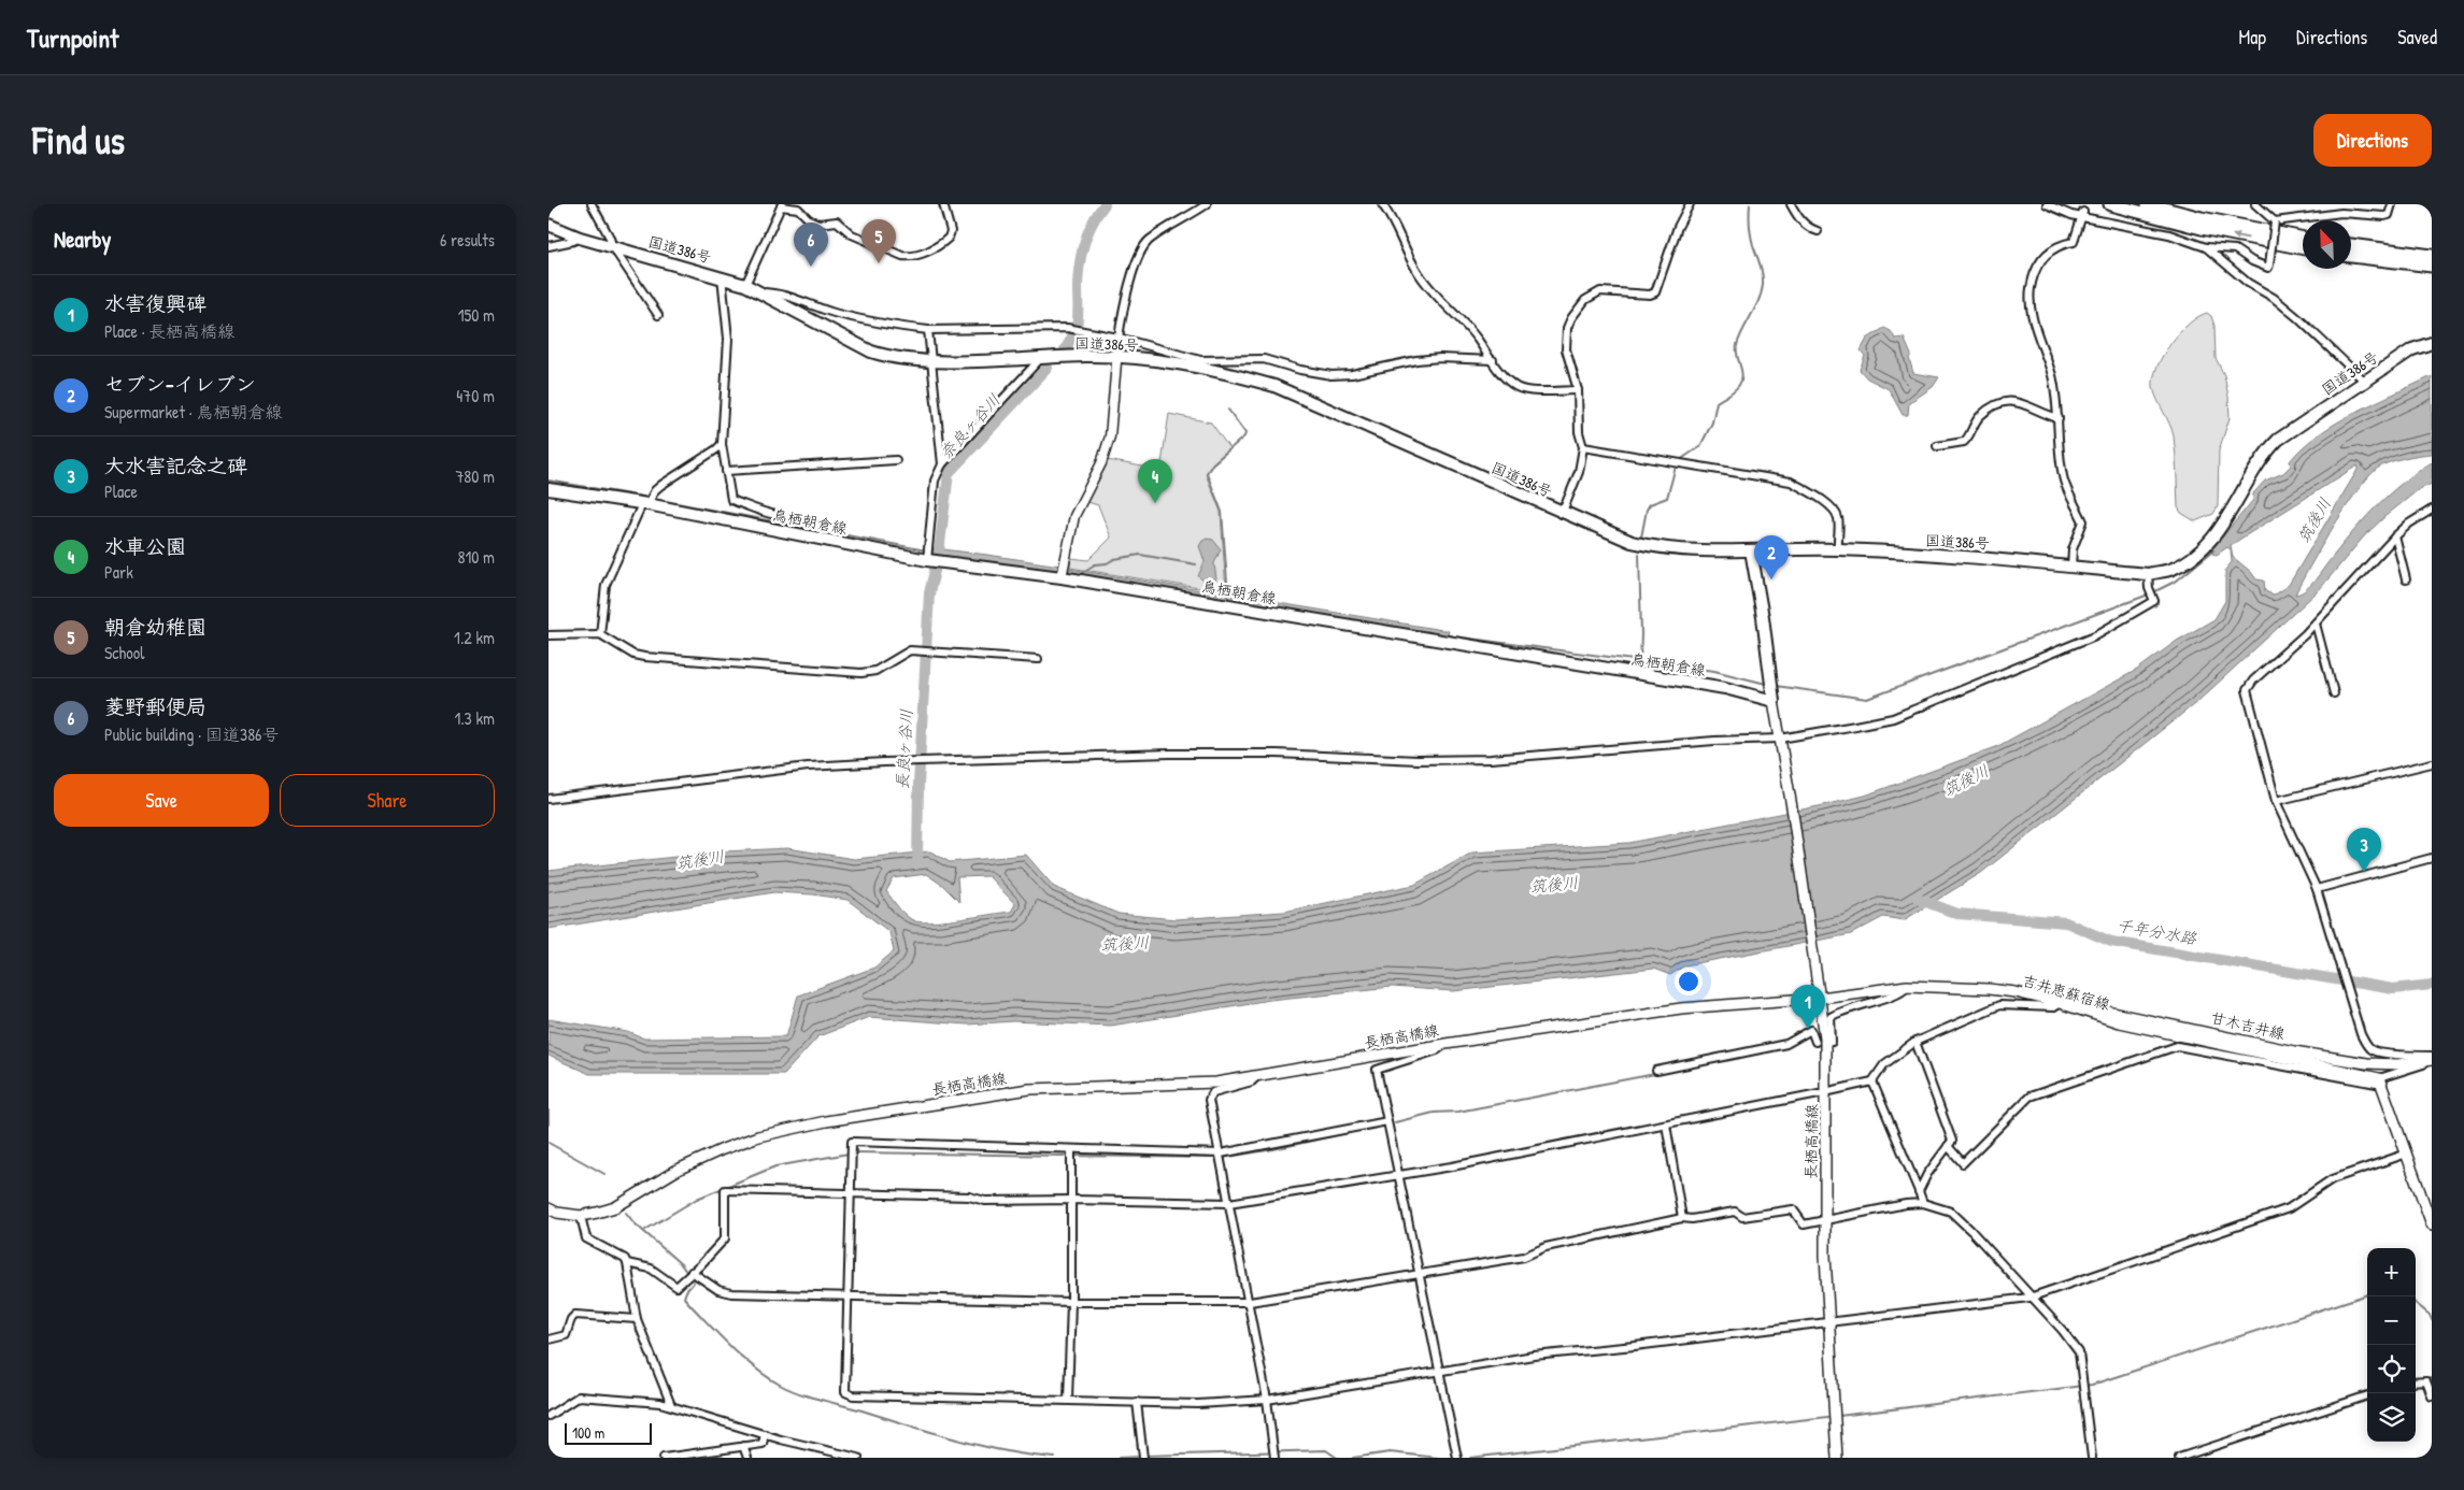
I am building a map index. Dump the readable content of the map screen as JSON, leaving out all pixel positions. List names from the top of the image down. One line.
{"streets":{"main road":["国道386号","鳥栖朝倉線","吉井恵蘇宿線","甘木吉井線","長栖高橋線"]},"crossings":[["吉井恵蘇宿線","甘木吉井線"],["吉井恵蘇宿線","長栖高橋線"]],"water":["奈良ヶ谷川","筑後川","長良ヶ谷川","千年分水路"],"scale_bar":"100 m","north":"top left","page":{"header":"Turnpoint","nav":["Map","Directions","Saved"],"buttons":["Directions",["Save","Share"]],"title":"Find us","heading":["Nearby","6 results"],"pins":["5","6","4","2","3","1"],"list":[{"mark":"1","name":"水害復興碑","note":"Place · 長栖高橋線","value":"150 m"},{"mark":"2","name":"セブン-イレブン","note":"Supermarket · 鳥栖朝倉線","value":"470 m"},{"mark":"3","name":"大水害記念之碑","note":"Place","value":"780 m"},{"mark":"4","name":"水車公園","note":"Park","value":"810 m"},{"mark":"5","name":"朝倉幼稚園","note":"School","value":"1.2 km"},{"mark":"6","name":"菱野郵便局","note":"Public building · 国道386号","value":"1.3 km"}],"map_buttons":["+","−"],"scale":"100 m"}}
